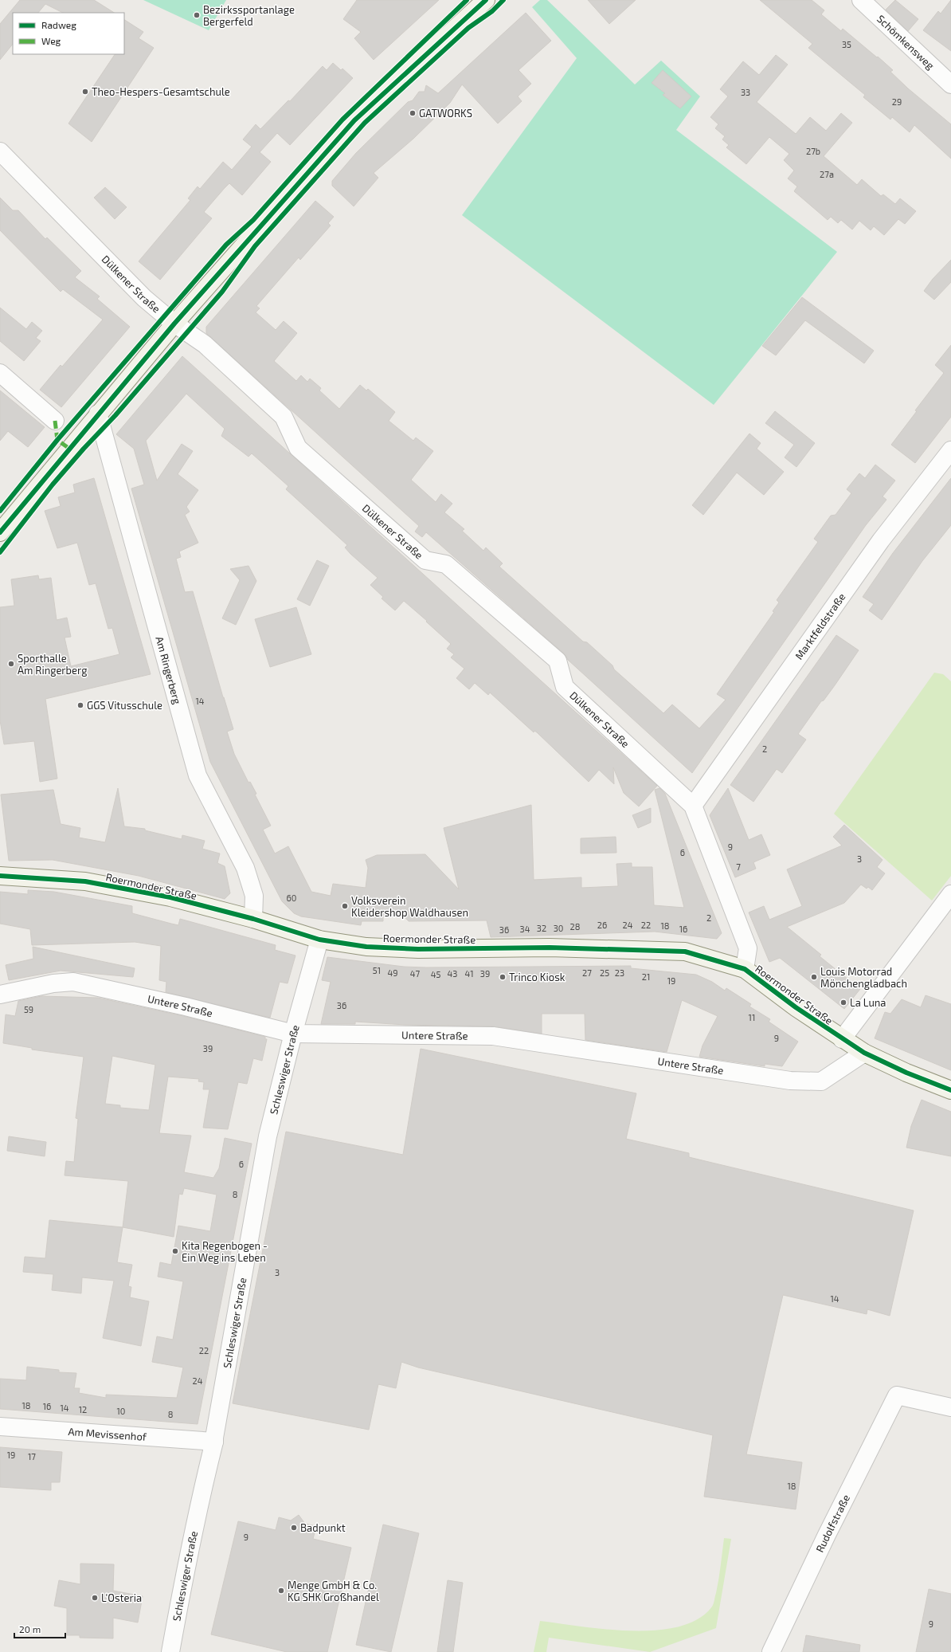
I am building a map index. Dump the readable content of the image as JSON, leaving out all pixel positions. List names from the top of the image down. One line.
{"streets":{"street":["Schömkensweg","Dülkener Straße","Marktfeldstraße","Am Ringerberg","Roermonder Straße","Untere Straße","Schleswiger Straße","Am Mevissenhof","Rudolfstraße"]},"crossings":[["Dülkener Straße","Marktfeldstraße"],["Dülkener Straße","Roermonder Straße"],["Am Ringerberg","Roermonder Straße"],["Roermonder Straße","Untere Straße"],["Roermonder Straße","Schleswiger Straße"],["Untere Straße","Schleswiger Straße"],["Schleswiger Straße","Am Mevissenhof"]],"places":["Bezirkssportanlage Bergerfeld","Theo-Hespers-Gesamtschule","GATWORKS","Sporthalle Am Ringerberg","GGS Vitusschule","Volksverein Kleidershop Waldhausen","Trinco Kiosk","Louis Motorrad Mönchengladbach","La Luna","Kita Regenbogen - Ein Weg ins Leben","Badpunkt","Menge GmbH & Co. KG SHK Großhandel","L'Osteria"],"house_numbers":["35","33","29","27b","27a","14","2","9","6","3","7","60","2","26","24","22","18","28","32","30","34","16","36","51","49","27","25","23","47","43","41","39","45","21","19","36","59","11","9","39","6","8","3","14","22","24","18","16","14","12","10","8","19","17","18","9","9"],"legend":["Radweg","Weg"],"scale_bar":"20 m"}
